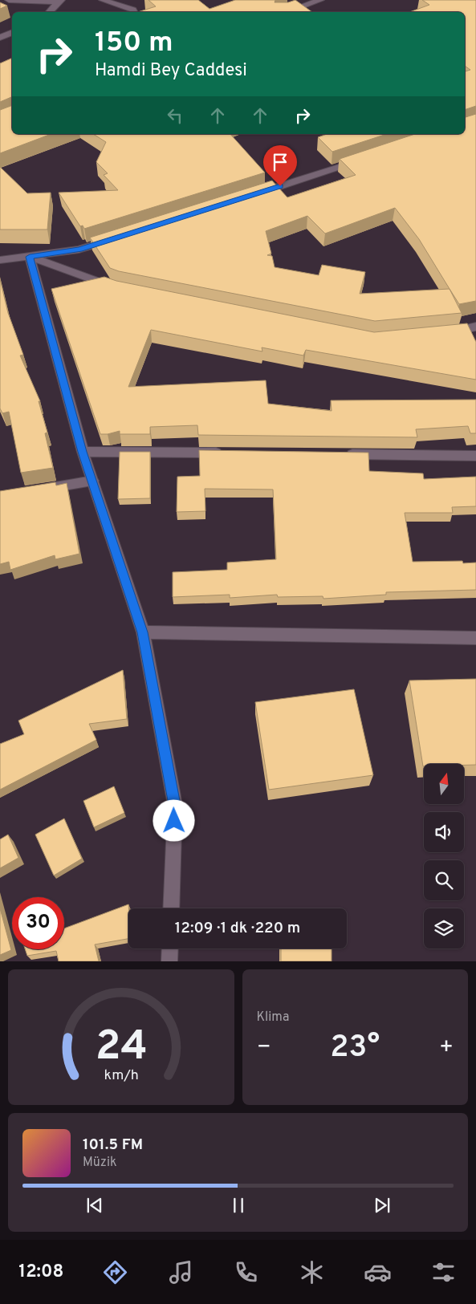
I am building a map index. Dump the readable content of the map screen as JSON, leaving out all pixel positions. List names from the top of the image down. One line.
{"north":"top","page":{"turn":["150 m","Hamdi Bey Caddesi"],"limit":"30","trip":"12:09 · 1 dk · 220 m","tile":"Klima","heat":["−","23°","+"],"song":["101.5 FM","Müzik"],"tabs":"12:08","gauge":["24","km/h"]}}
